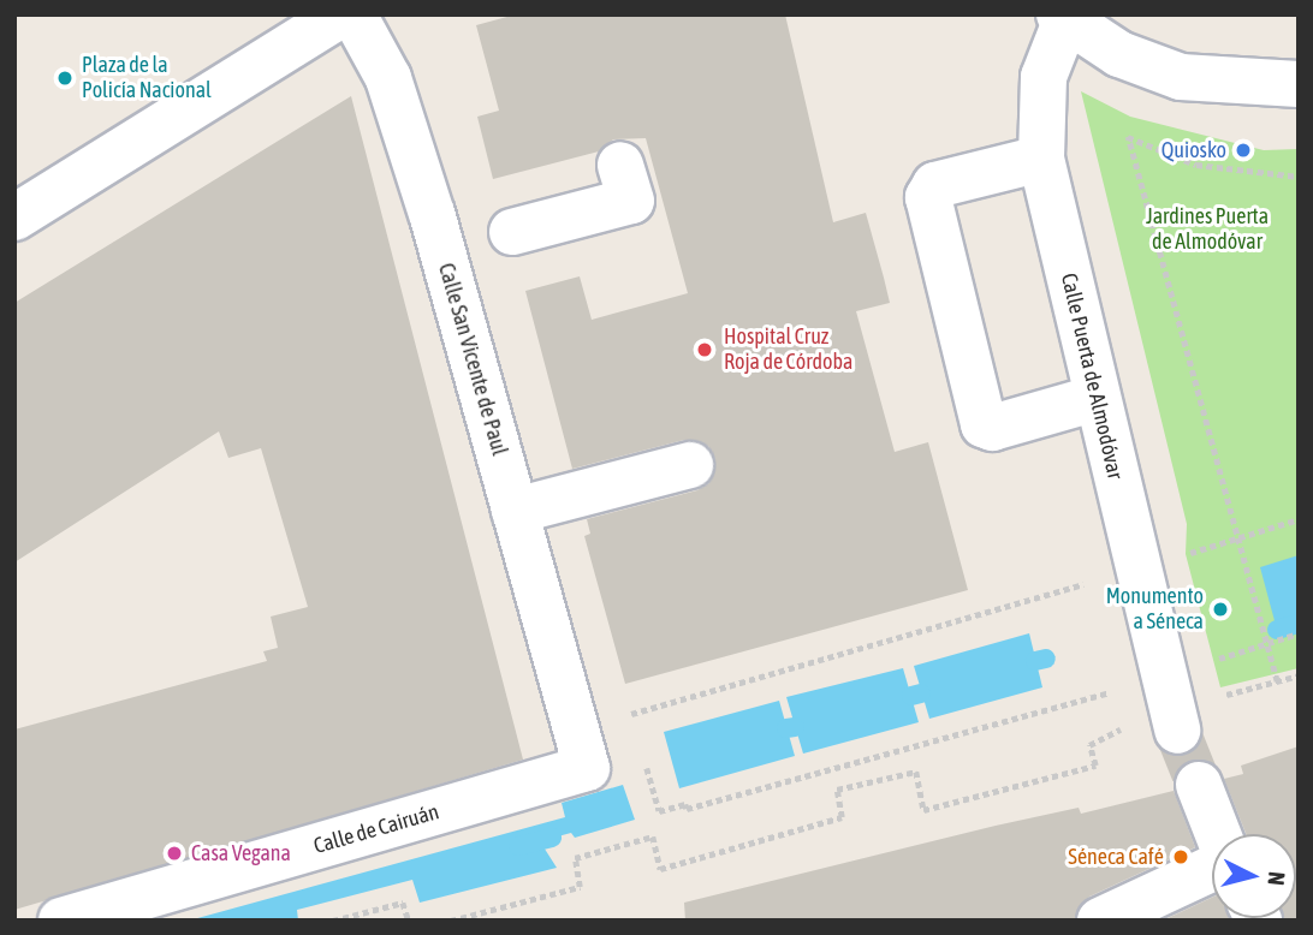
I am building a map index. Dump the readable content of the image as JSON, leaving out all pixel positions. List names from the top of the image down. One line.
{"streets":{"street":["Calle San Vicente de Paul","Calle Puerta de Almodóvar","Calle de Cairuán"]},"crossings":[["Calle San Vicente de Paul","Calle de Cairuán"]],"parks":["Jardines Puerta de Almodóvar"],"places":["Plaza de la Policía Nacional","Quiosko","Hospital Cruz Roja de Córdoba","Monumento a Séneca","Casa Vegana","Séneca Café"],"north":"right"}
